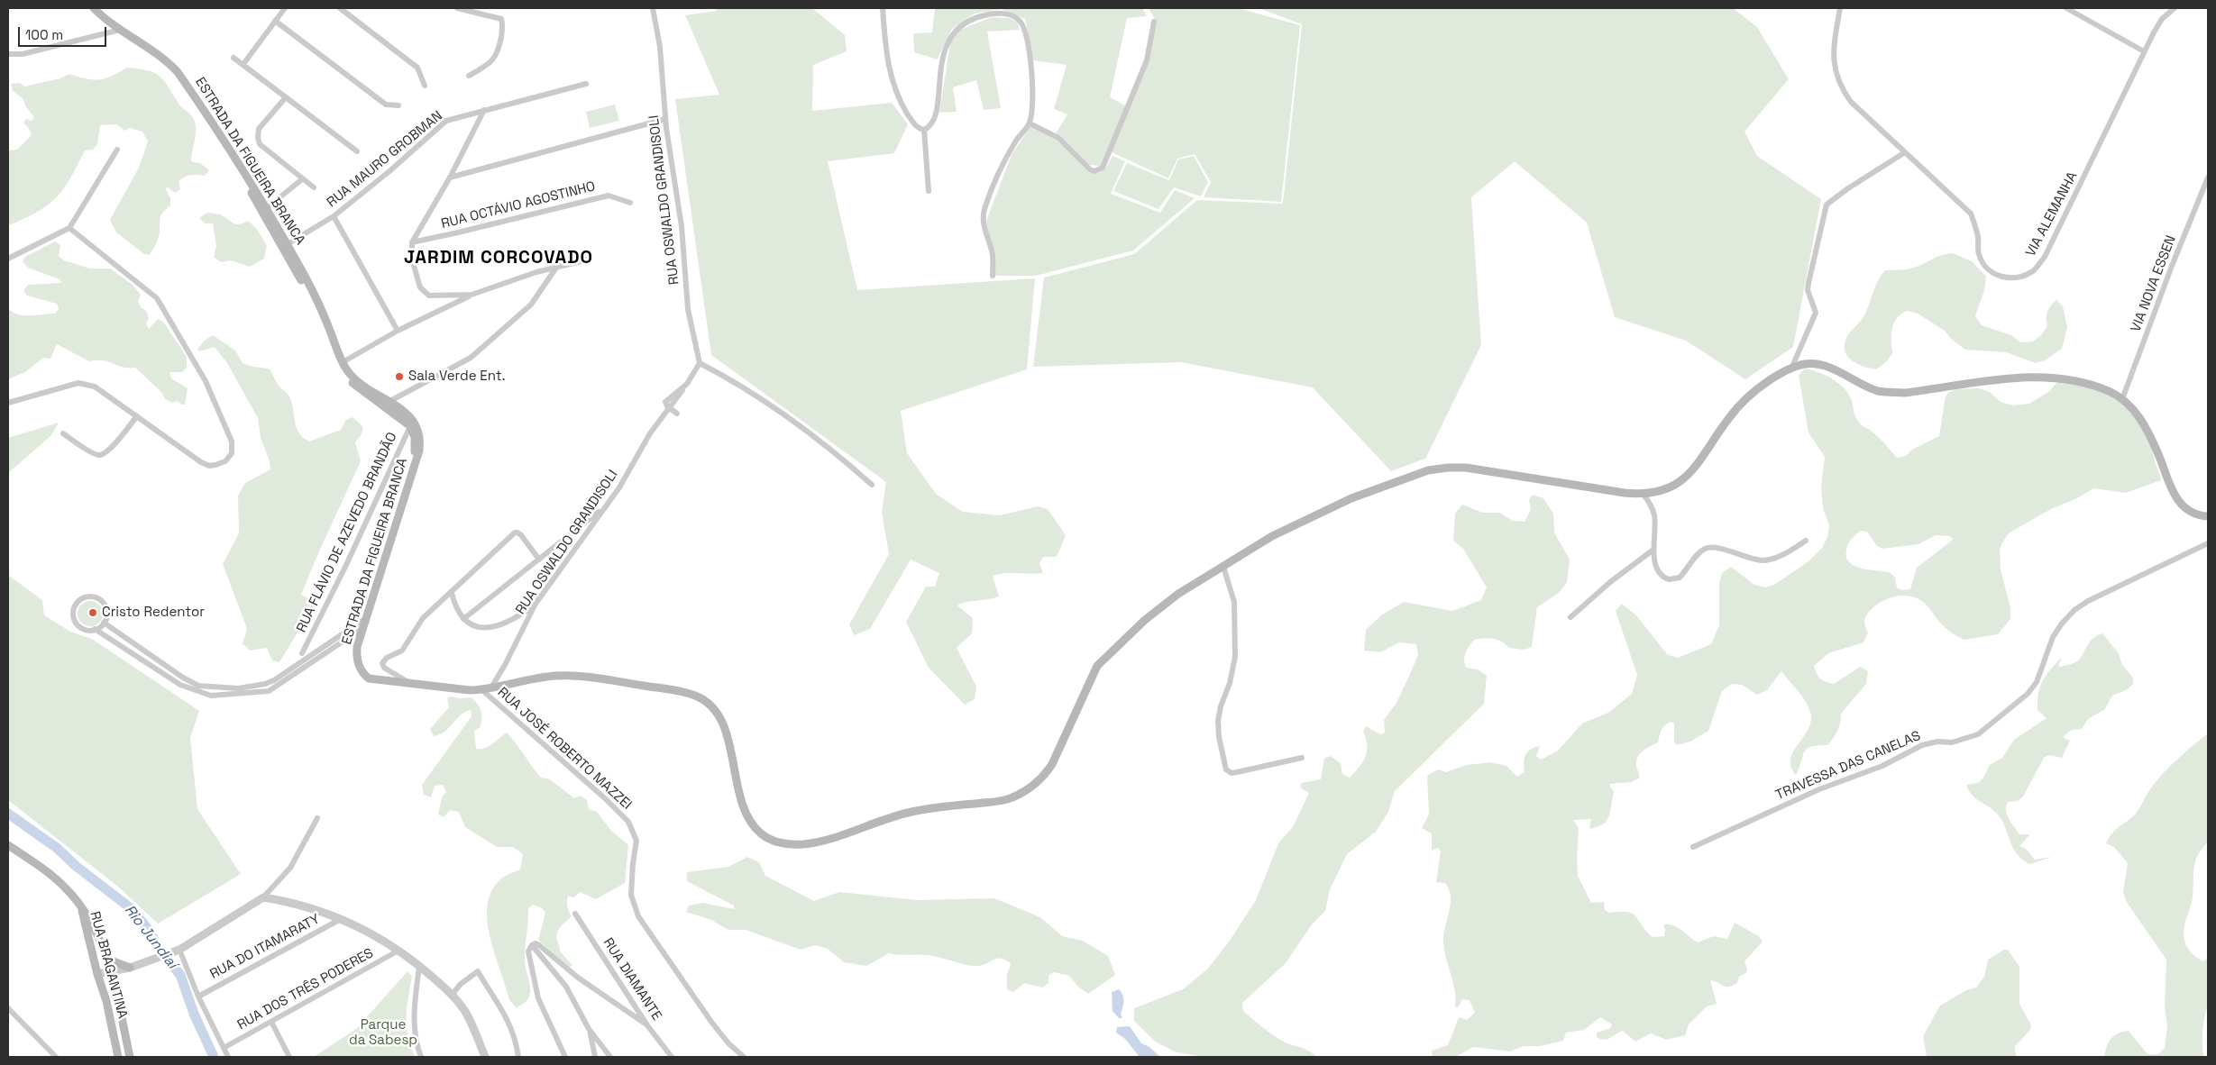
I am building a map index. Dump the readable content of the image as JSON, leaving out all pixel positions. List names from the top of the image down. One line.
{"streets":{"main road":["ESTRADA DA FIGUEIRA BRANCA","RUA BRAGANTINA"],"street":["RUA MAURO GROBMAN","RUA OSWALDO GRANDISOLI","RUA OCTÁVIO AGOSTINHO","VIA ALEMANHA","VIA NOVA ESSEN","RUA FLÁVIO DE AZEVEDO BRANDÃO","RUA JOSÉ ROBERTO MAZZEI","TRAVESSA DAS CANELAS","RUA DO ITAMARATY","RUA DIAMANTE","RUA DOS TRÊS PODERES"]},"crossings":[["RUA MAURO GROBMAN","ESTRADA DA FIGUEIRA BRANCA"],["ESTRADA DA FIGUEIRA BRANCA","RUA OSWALDO GRANDISOLI"],["ESTRADA DA FIGUEIRA BRANCA","VIA NOVA ESSEN"],["ESTRADA DA FIGUEIRA BRANCA","RUA FLÁVIO DE AZEVEDO BRANDÃO"],["ESTRADA DA FIGUEIRA BRANCA","RUA JOSÉ ROBERTO MAZZEI"]],"districts":["JARDIM CORCOVADO"],"water":["Rio Jundiaí"],"parks":["Parque da Sabesp"],"places":["Sala Verde Ent.","Cristo Redentor"],"scale_bar":"100 m"}
